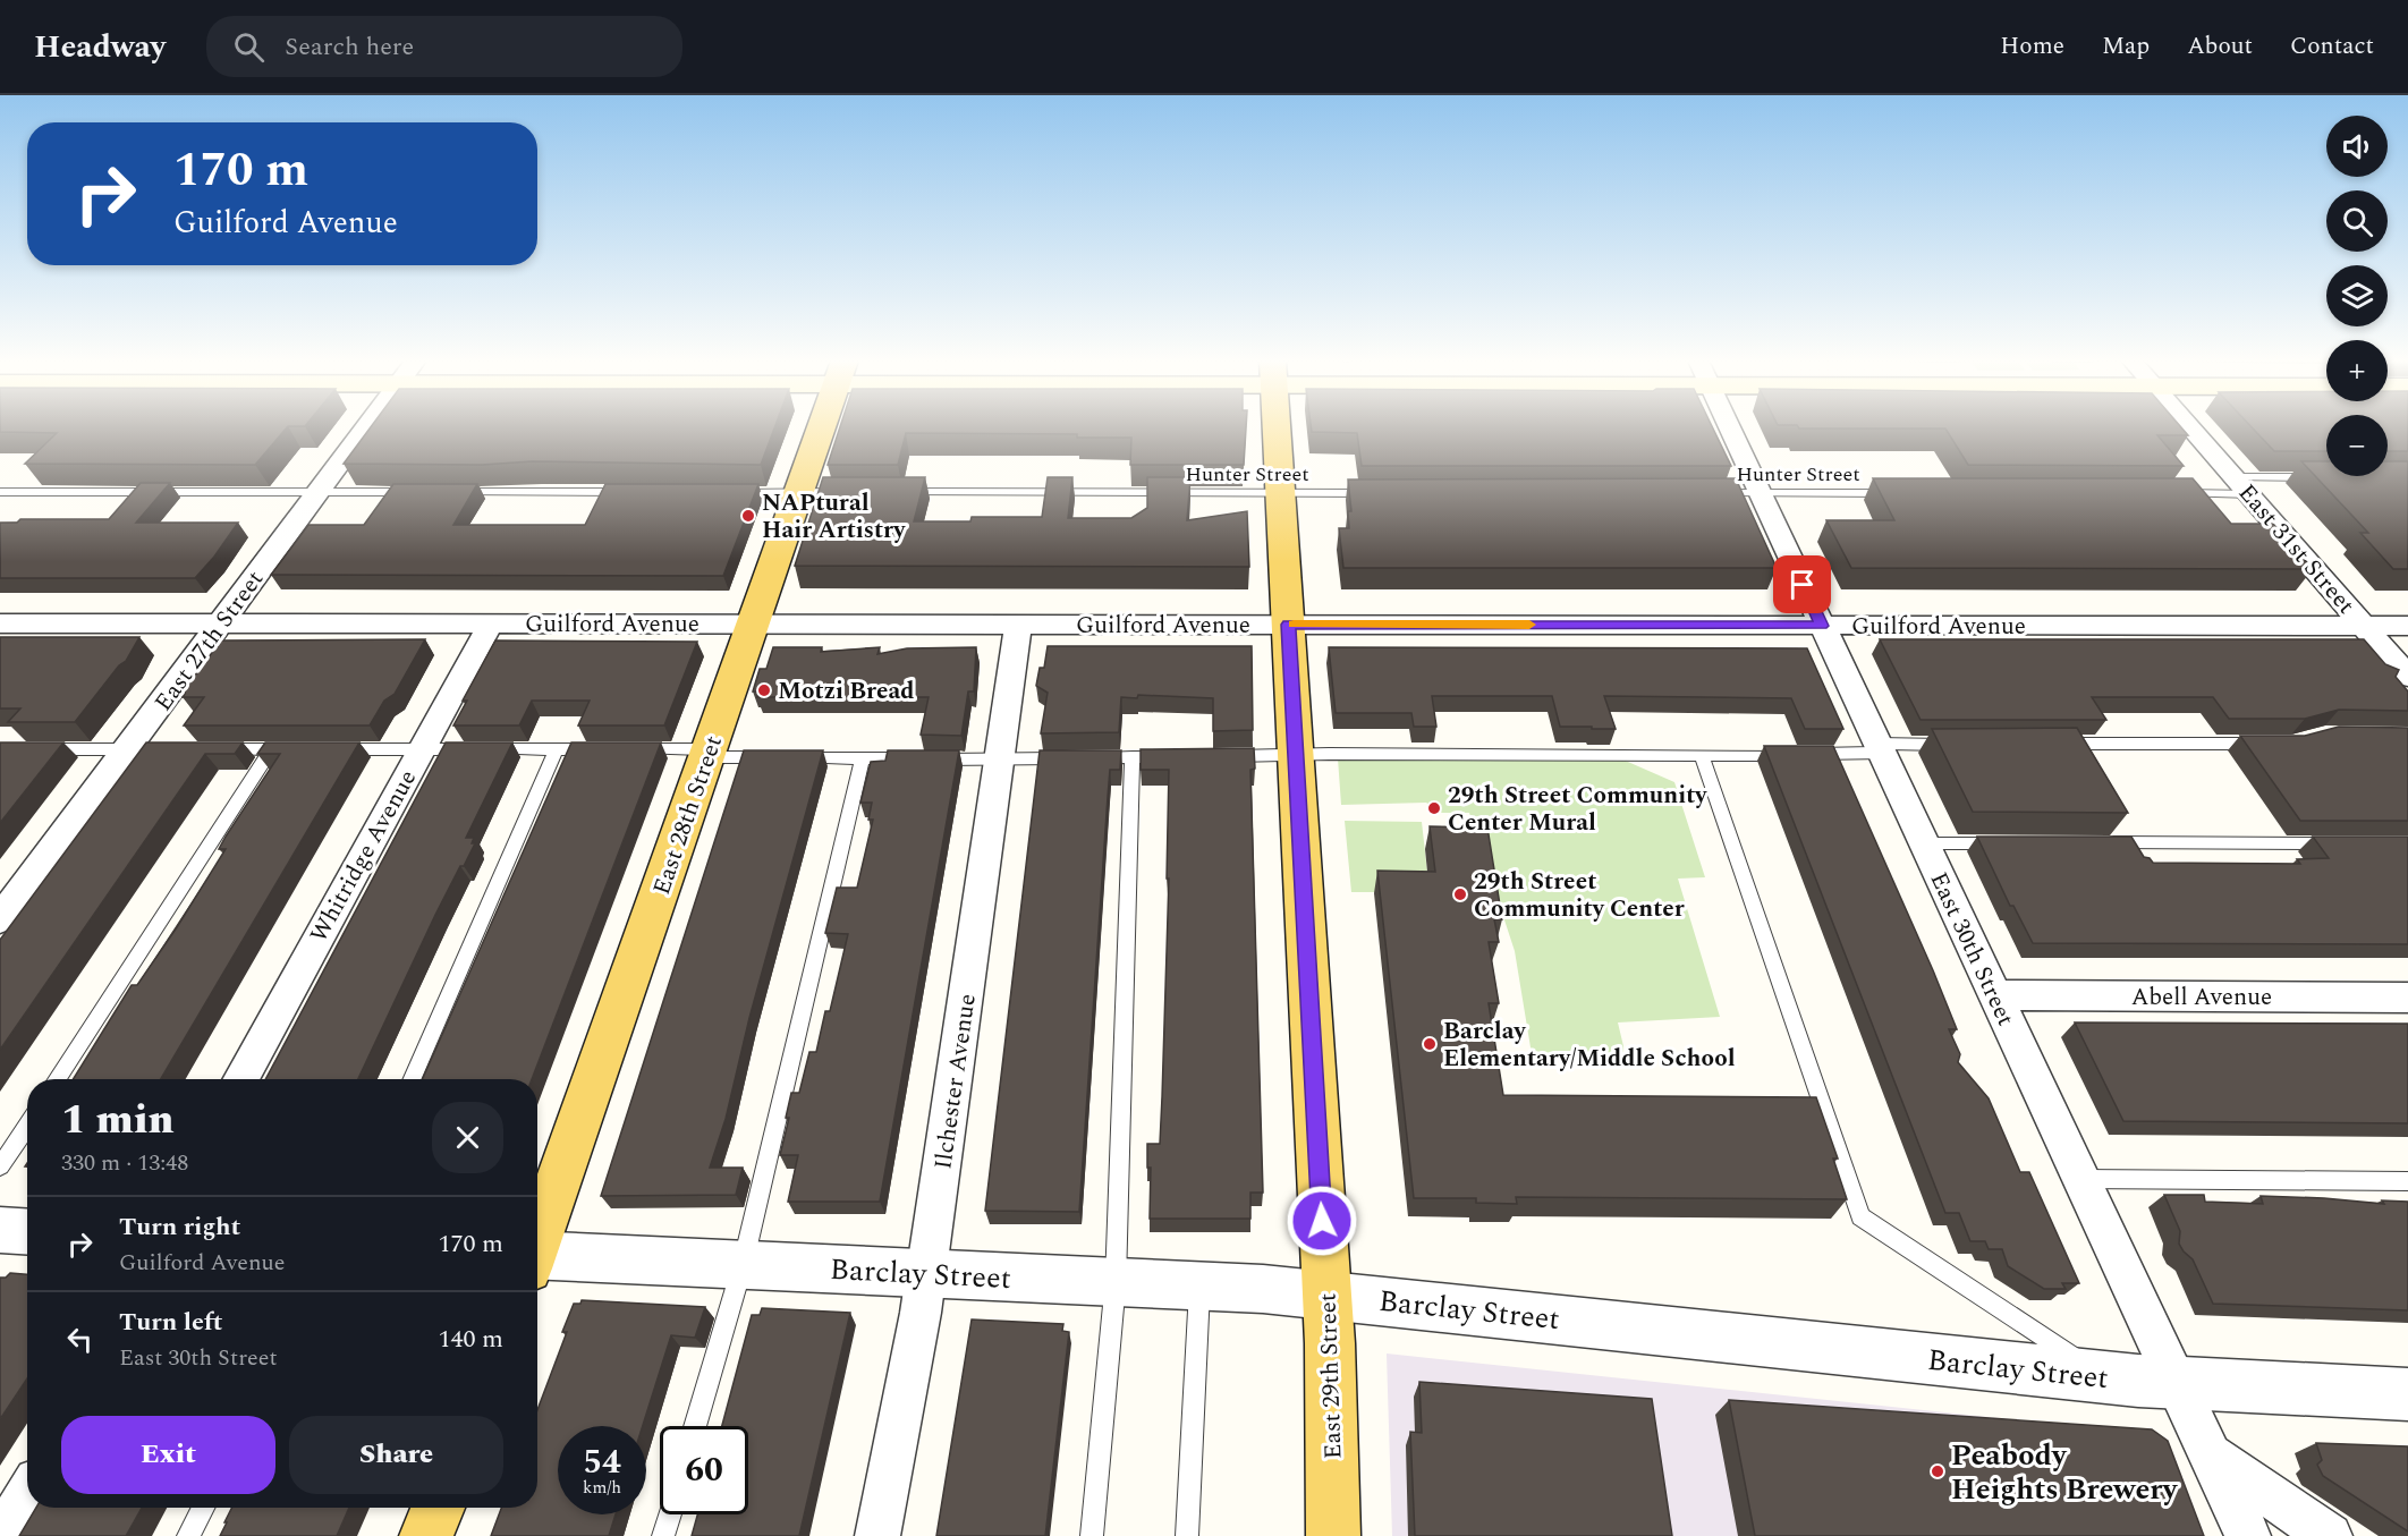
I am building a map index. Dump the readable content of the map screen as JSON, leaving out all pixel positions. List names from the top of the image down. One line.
{"streets":{"main road":["East 28th Street","East 29th Street"],"street":["East 31st Street","Guilford Avenue","East 27th Street","Whitridge Avenue","East 30th Street","Abell Avenue","Ilchester Avenue","Barclay Street"],"lane":["Hunter Street"]},"crossings":[["Hunter Street","East 30th Street"],["Hunter Street","East 29th Street"],["East 31st Street","Guilford Avenue"],["Guilford Avenue","East 27th Street"],["Guilford Avenue","East 28th Street"],["Guilford Avenue","Whitridge Avenue"],["Guilford Avenue","East 30th Street"],["Guilford Avenue","Ilchester Avenue"],["Guilford Avenue","East 29th Street"],["East 30th Street","Abell Avenue"],["East 30th Street","Barclay Street"],["Ilchester Avenue","Barclay Street"],["Barclay Street","East 29th Street"]],"places":["NAPtural Hair Artistry","Motzi Bread","29th Street Community Center Mural","29th Street Community Center","Barclay Elementary/Middle School","Peabody Heights Brewery"],"page":{"header":"Headway","search":"Search here","nav":["Home","Map","About","Contact"],"map_buttons":["+","−"],"turn":["170 m","Guilford Avenue"],"heading":["1 min","330 m · 13:48"],"list":[{"name":"Turn right","note":"Guilford Avenue","value":"170 m"},{"name":"Turn left","note":"East 30th Street","value":"140 m"}],"buttons":["Exit","Share"],"speed":"54 km/h","limit":"60"}}
